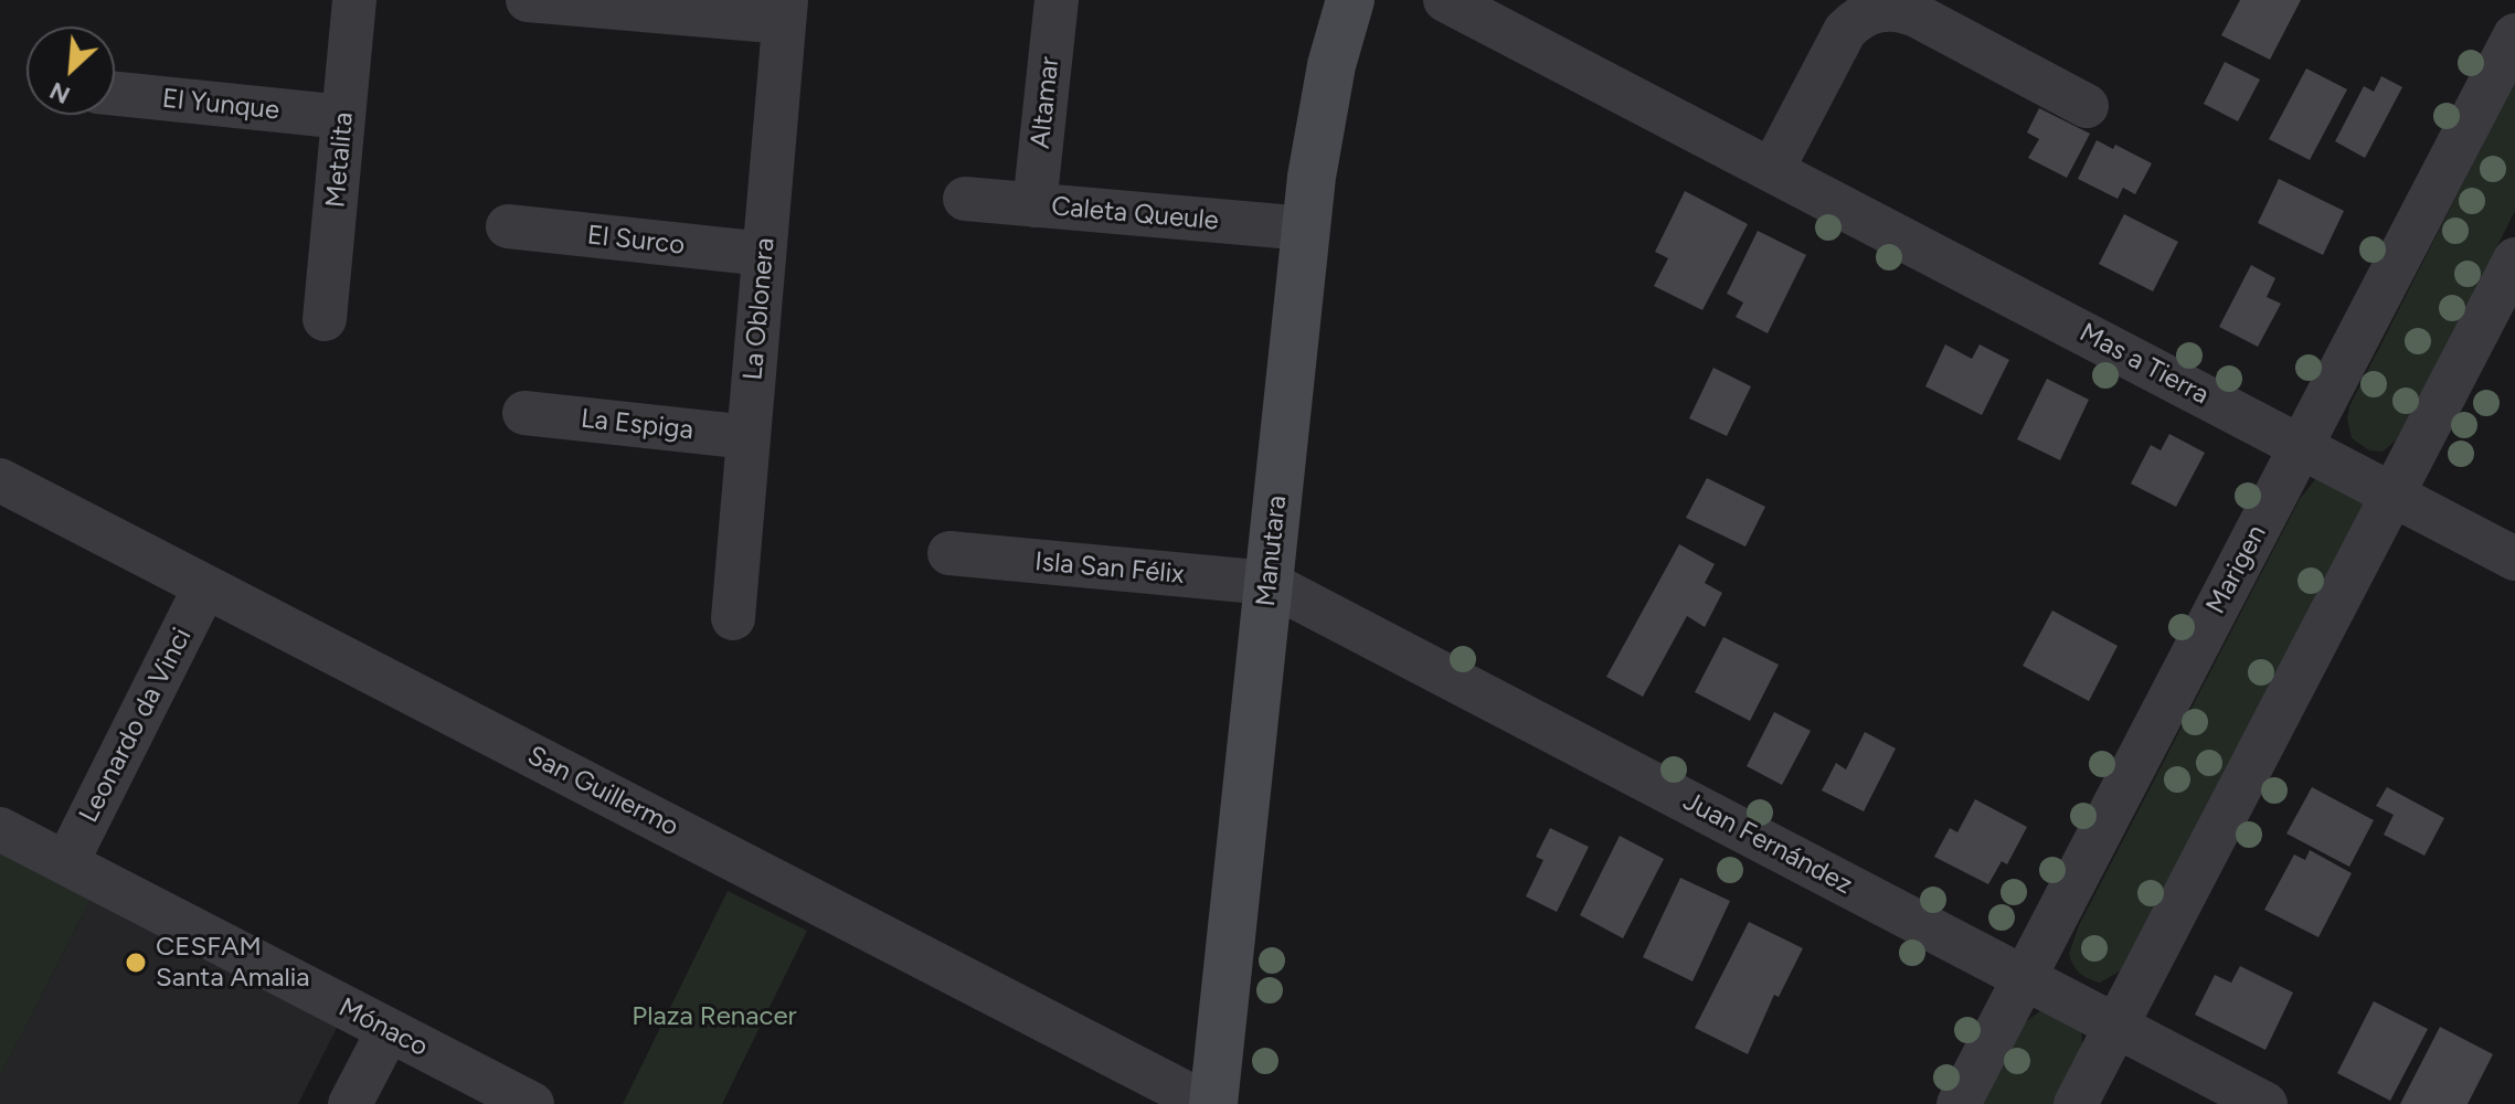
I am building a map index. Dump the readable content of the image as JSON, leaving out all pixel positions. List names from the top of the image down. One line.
{"streets":{"main road":["Manutara"],"street":["Altamar","El Yunque","Metalita","Caleta Queule","El Surco","La Oblonera","Mas a Tierra","La Espiga","Isla San Félix","Marigen","Leonardo da Vinci","San Guillermo","Juan Fernández","Mónaco"]},"crossings":[["Altamar","Caleta Queule"],["El Yunque","Metalita"],["Caleta Queule","Manutara"],["El Surco","La Oblonera"],["La Oblonera","La Espiga"],["Mas a Tierra","Marigen"],["Manutara","Isla San Félix"],["Manutara","Juan Fernández"],["Isla San Félix","Juan Fernández"],["Marigen","Juan Fernández"],["Leonardo da Vinci","San Guillermo"],["Leonardo da Vinci","Mónaco"]],"parks":["Plaza Renacer"],"places":["CESFAM Santa Amalia"],"north":"bottom left"}
